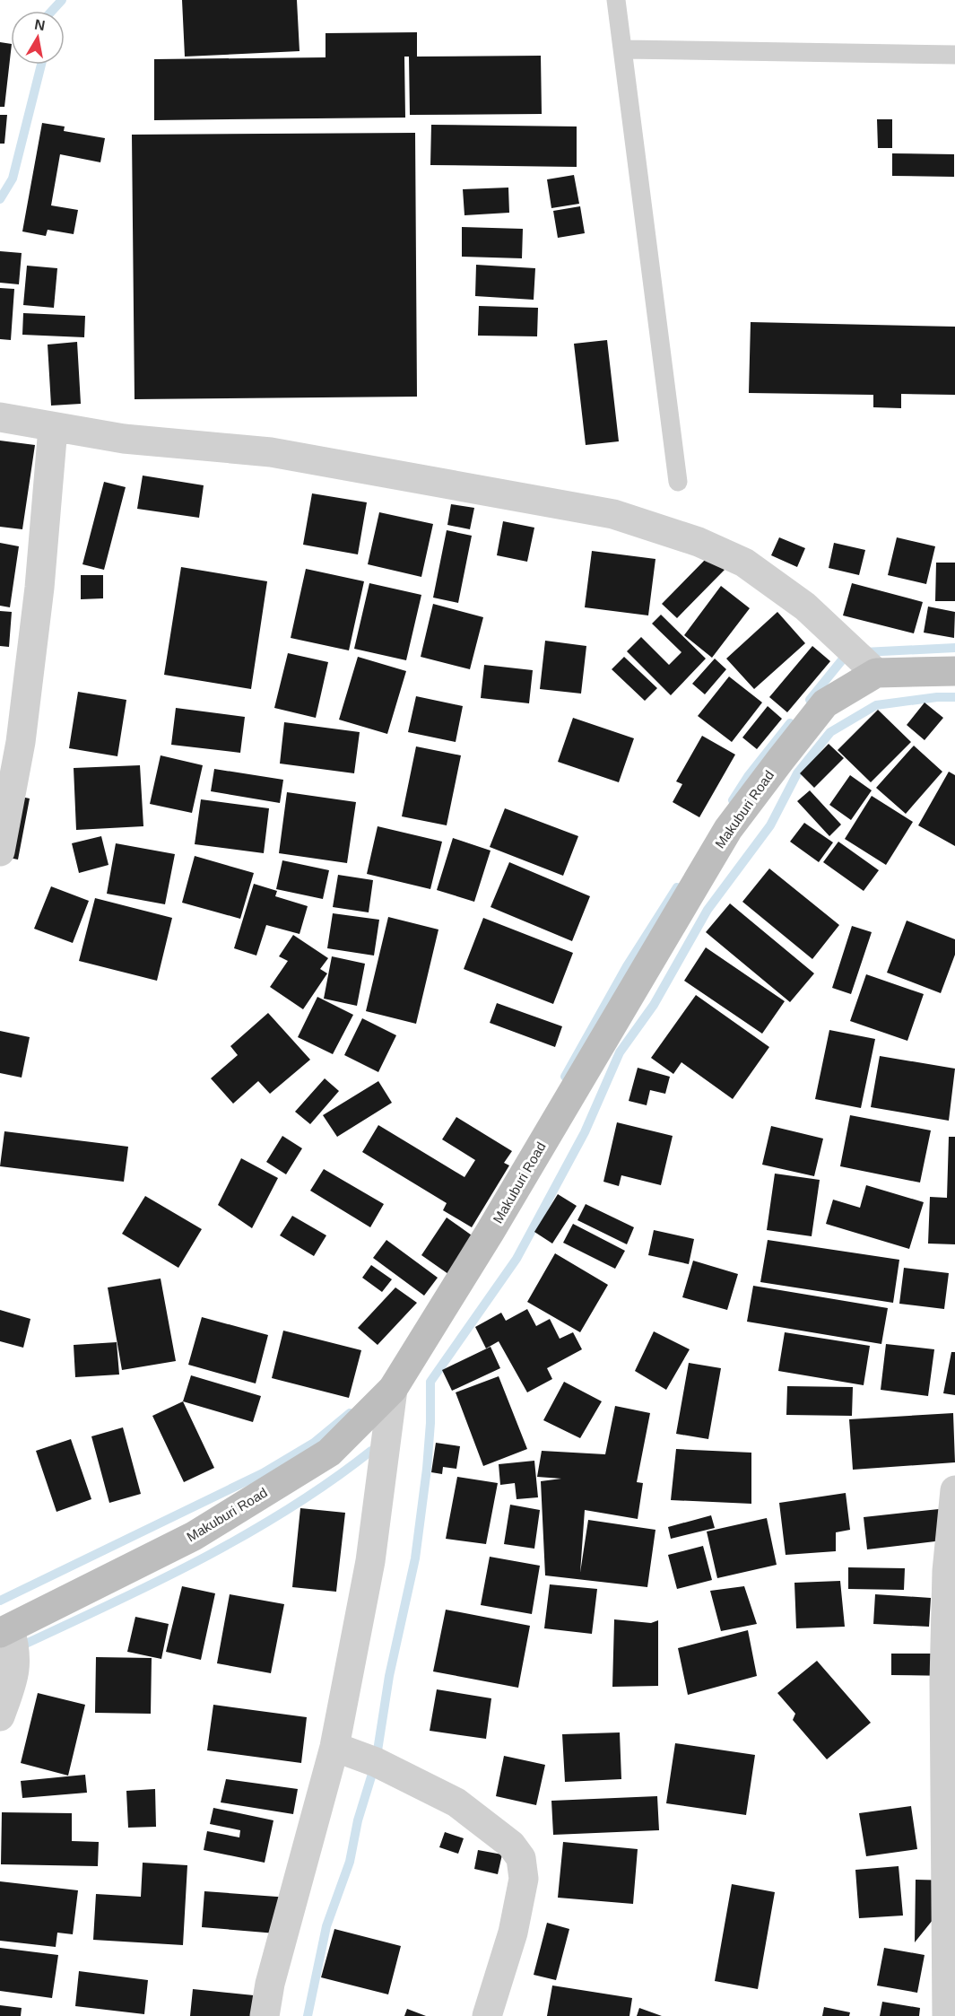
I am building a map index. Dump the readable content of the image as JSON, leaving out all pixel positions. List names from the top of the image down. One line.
{"streets":{"street":["Makuburi Road"]},"north":"top"}
